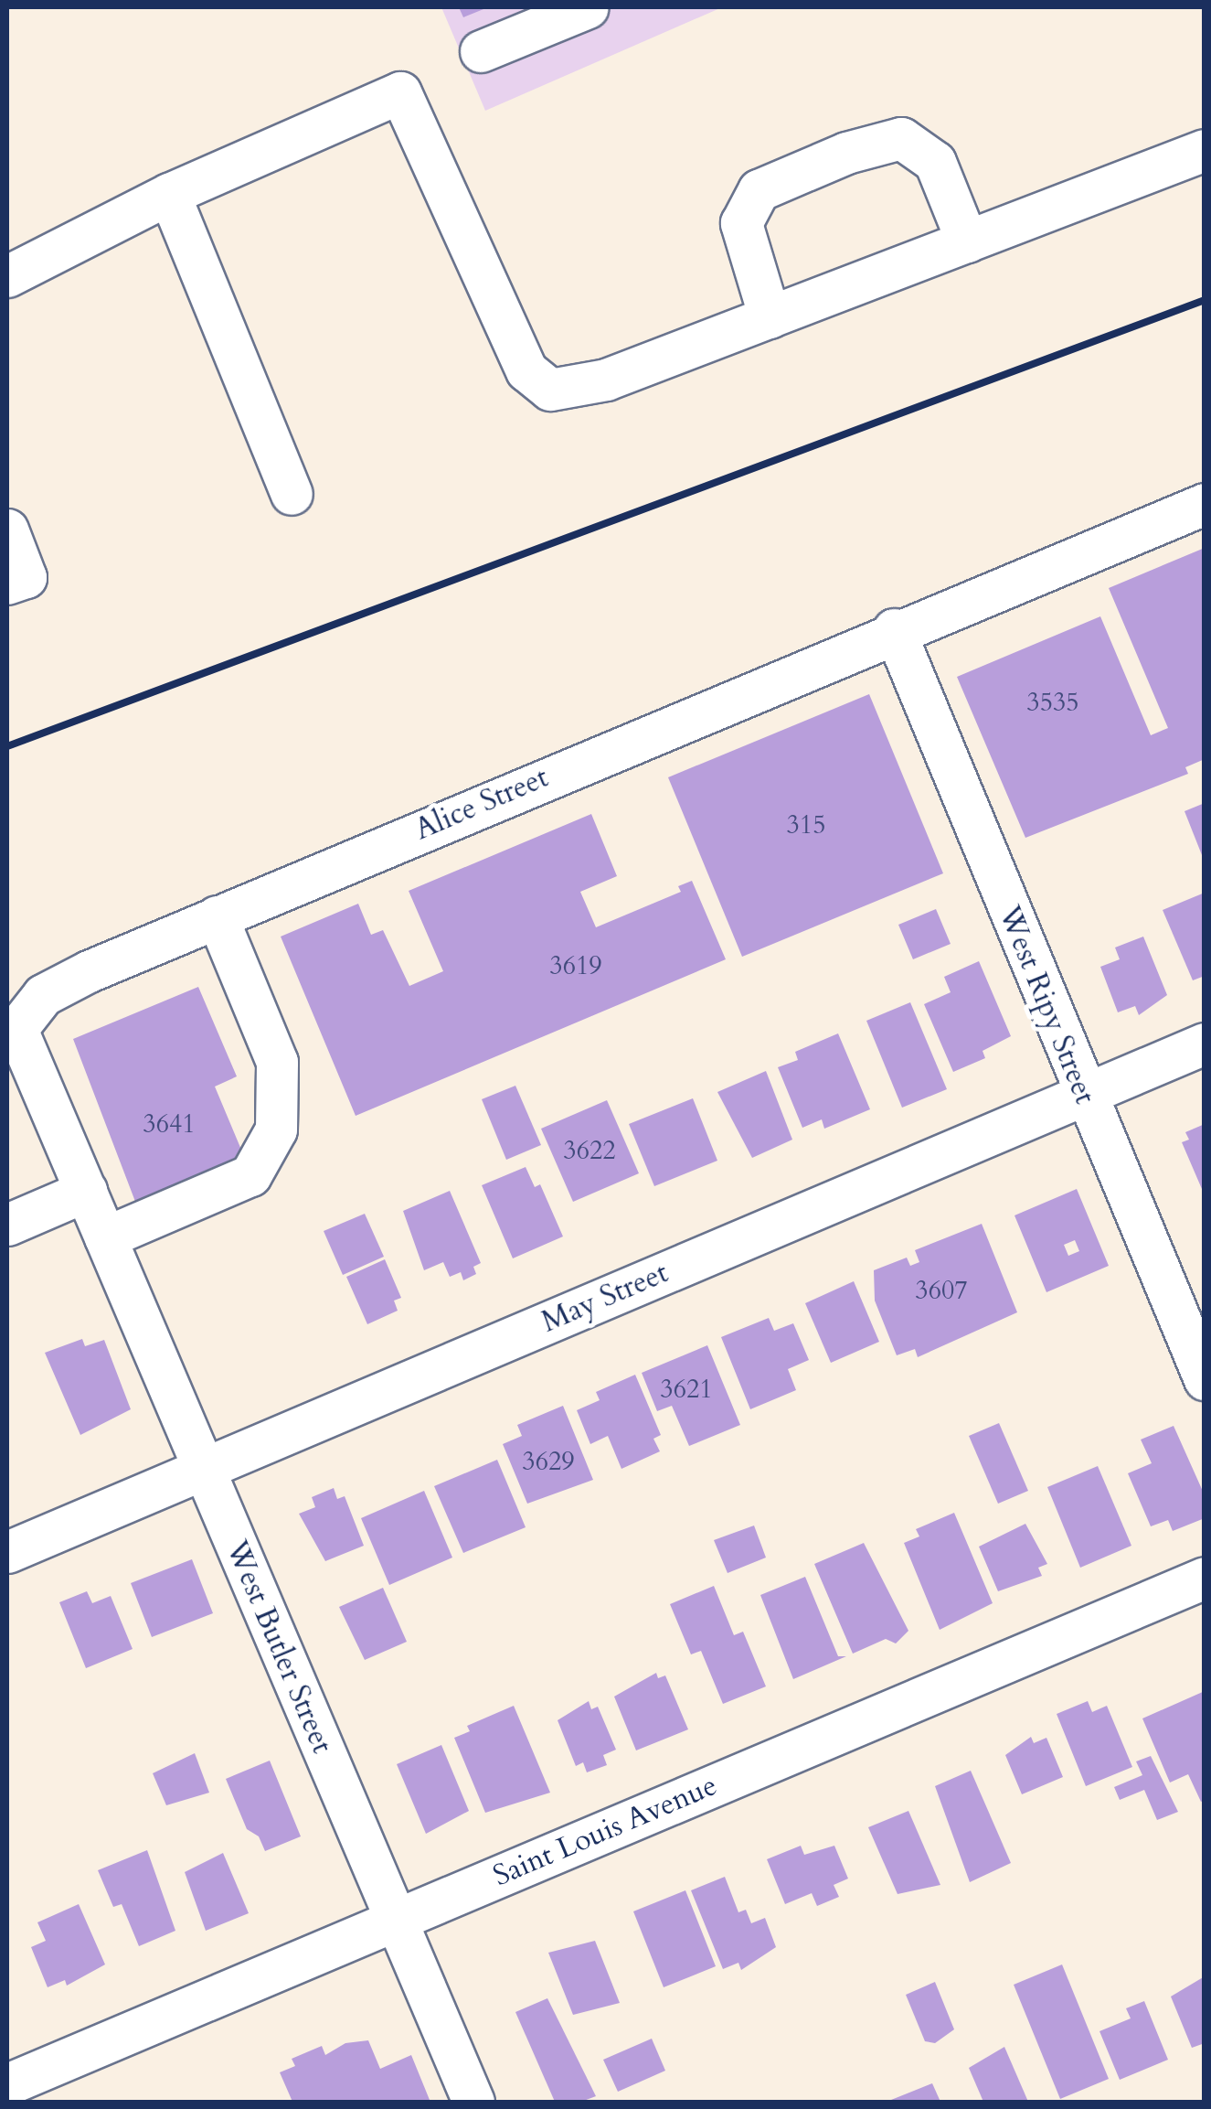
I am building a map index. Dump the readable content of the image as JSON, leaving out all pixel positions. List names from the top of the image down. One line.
{"streets":{"street":["Alice Street","West Ripy Street","May Street","West Butler Street","Saint Louis Avenue"]},"crossings":[["Alice Street","West Ripy Street"],["Alice Street","West Butler Street"],["West Ripy Street","May Street"],["May Street","West Butler Street"],["West Butler Street","Saint Louis Avenue"]],"house_numbers":["3535","315","3619","3641","3622","3607","3621","3629"]}
